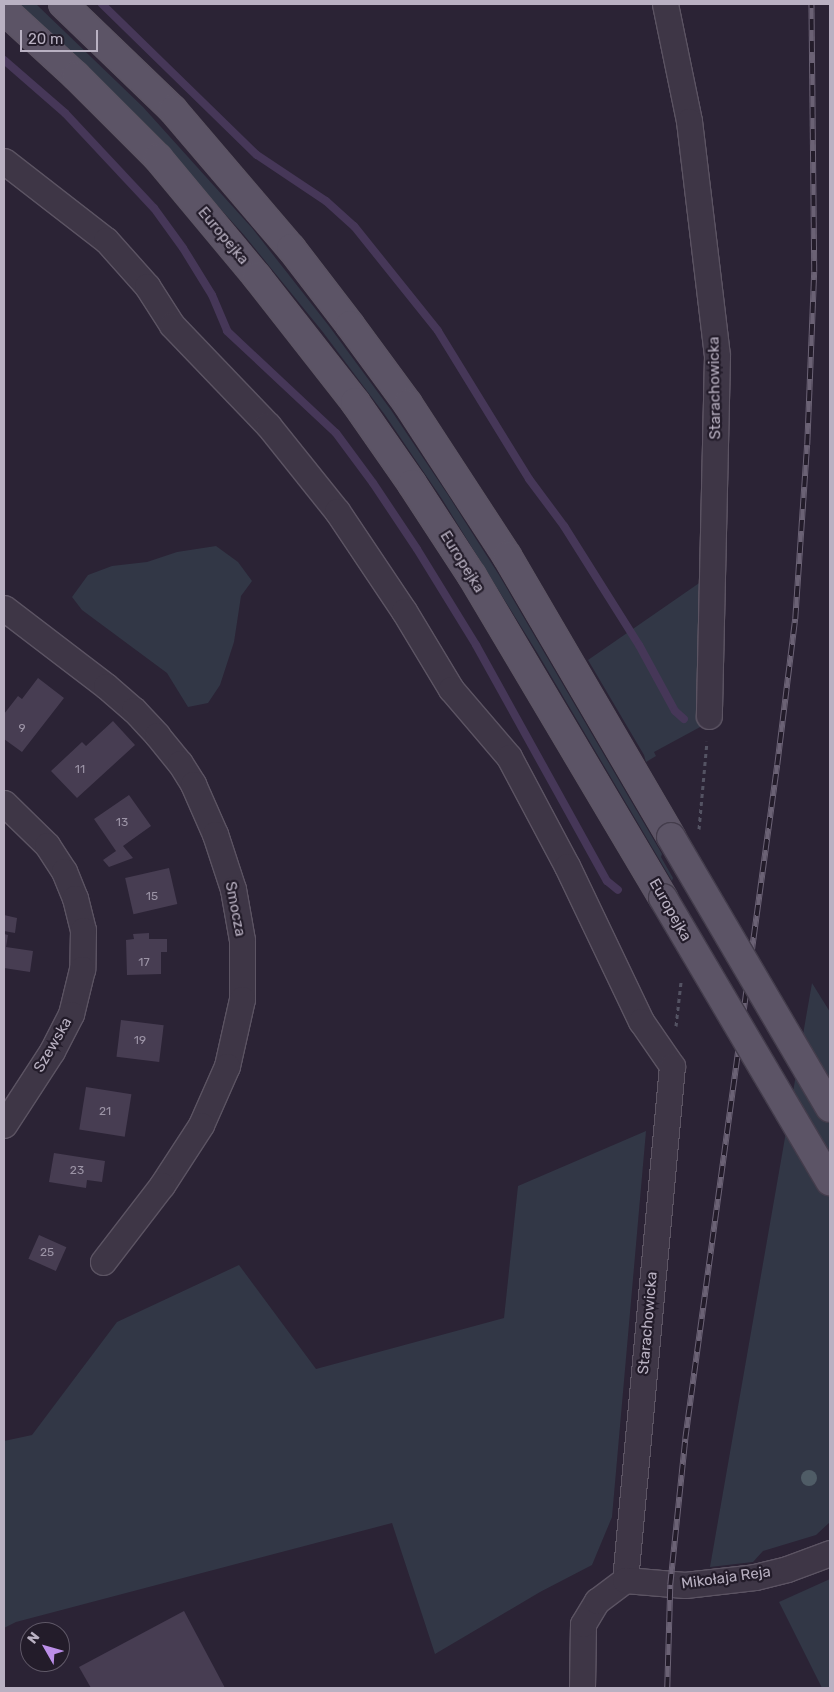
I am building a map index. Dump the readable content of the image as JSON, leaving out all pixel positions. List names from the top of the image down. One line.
{"streets":{"main road":["Europejka"],"street":["Starachowicka","Smocza","Szewska","Mikołaja Reja"]},"crossings":[["Starachowicka","Mikołaja Reja"]],"house_numbers":["9","11","13","15","17","19","21","23","25"],"scale_bar":"20 m","north":"top left"}
